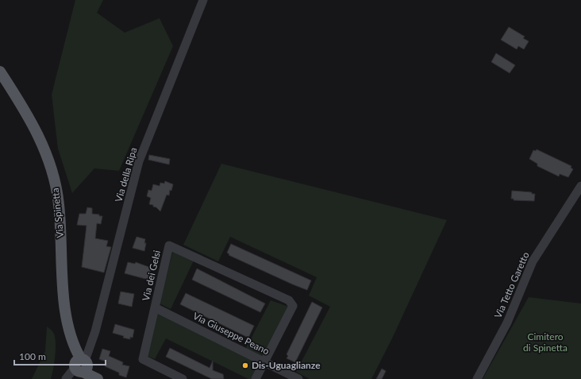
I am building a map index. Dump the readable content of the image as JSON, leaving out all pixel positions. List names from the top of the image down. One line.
{"streets":{"main road":["Via Spinetta"],"street":["Via della Ripa","Via dei Gelsi","Via Tetto Garetto","Via Giuseppe Peano"]},"crossings":[["Via della Ripa","Via Spinetta"],["Via dei Gelsi","Via Giuseppe Peano"]],"parks":["Cimitero di Spinetta"],"places":["Dis-Uguaglianze"],"scale_bar":"100 m"}
